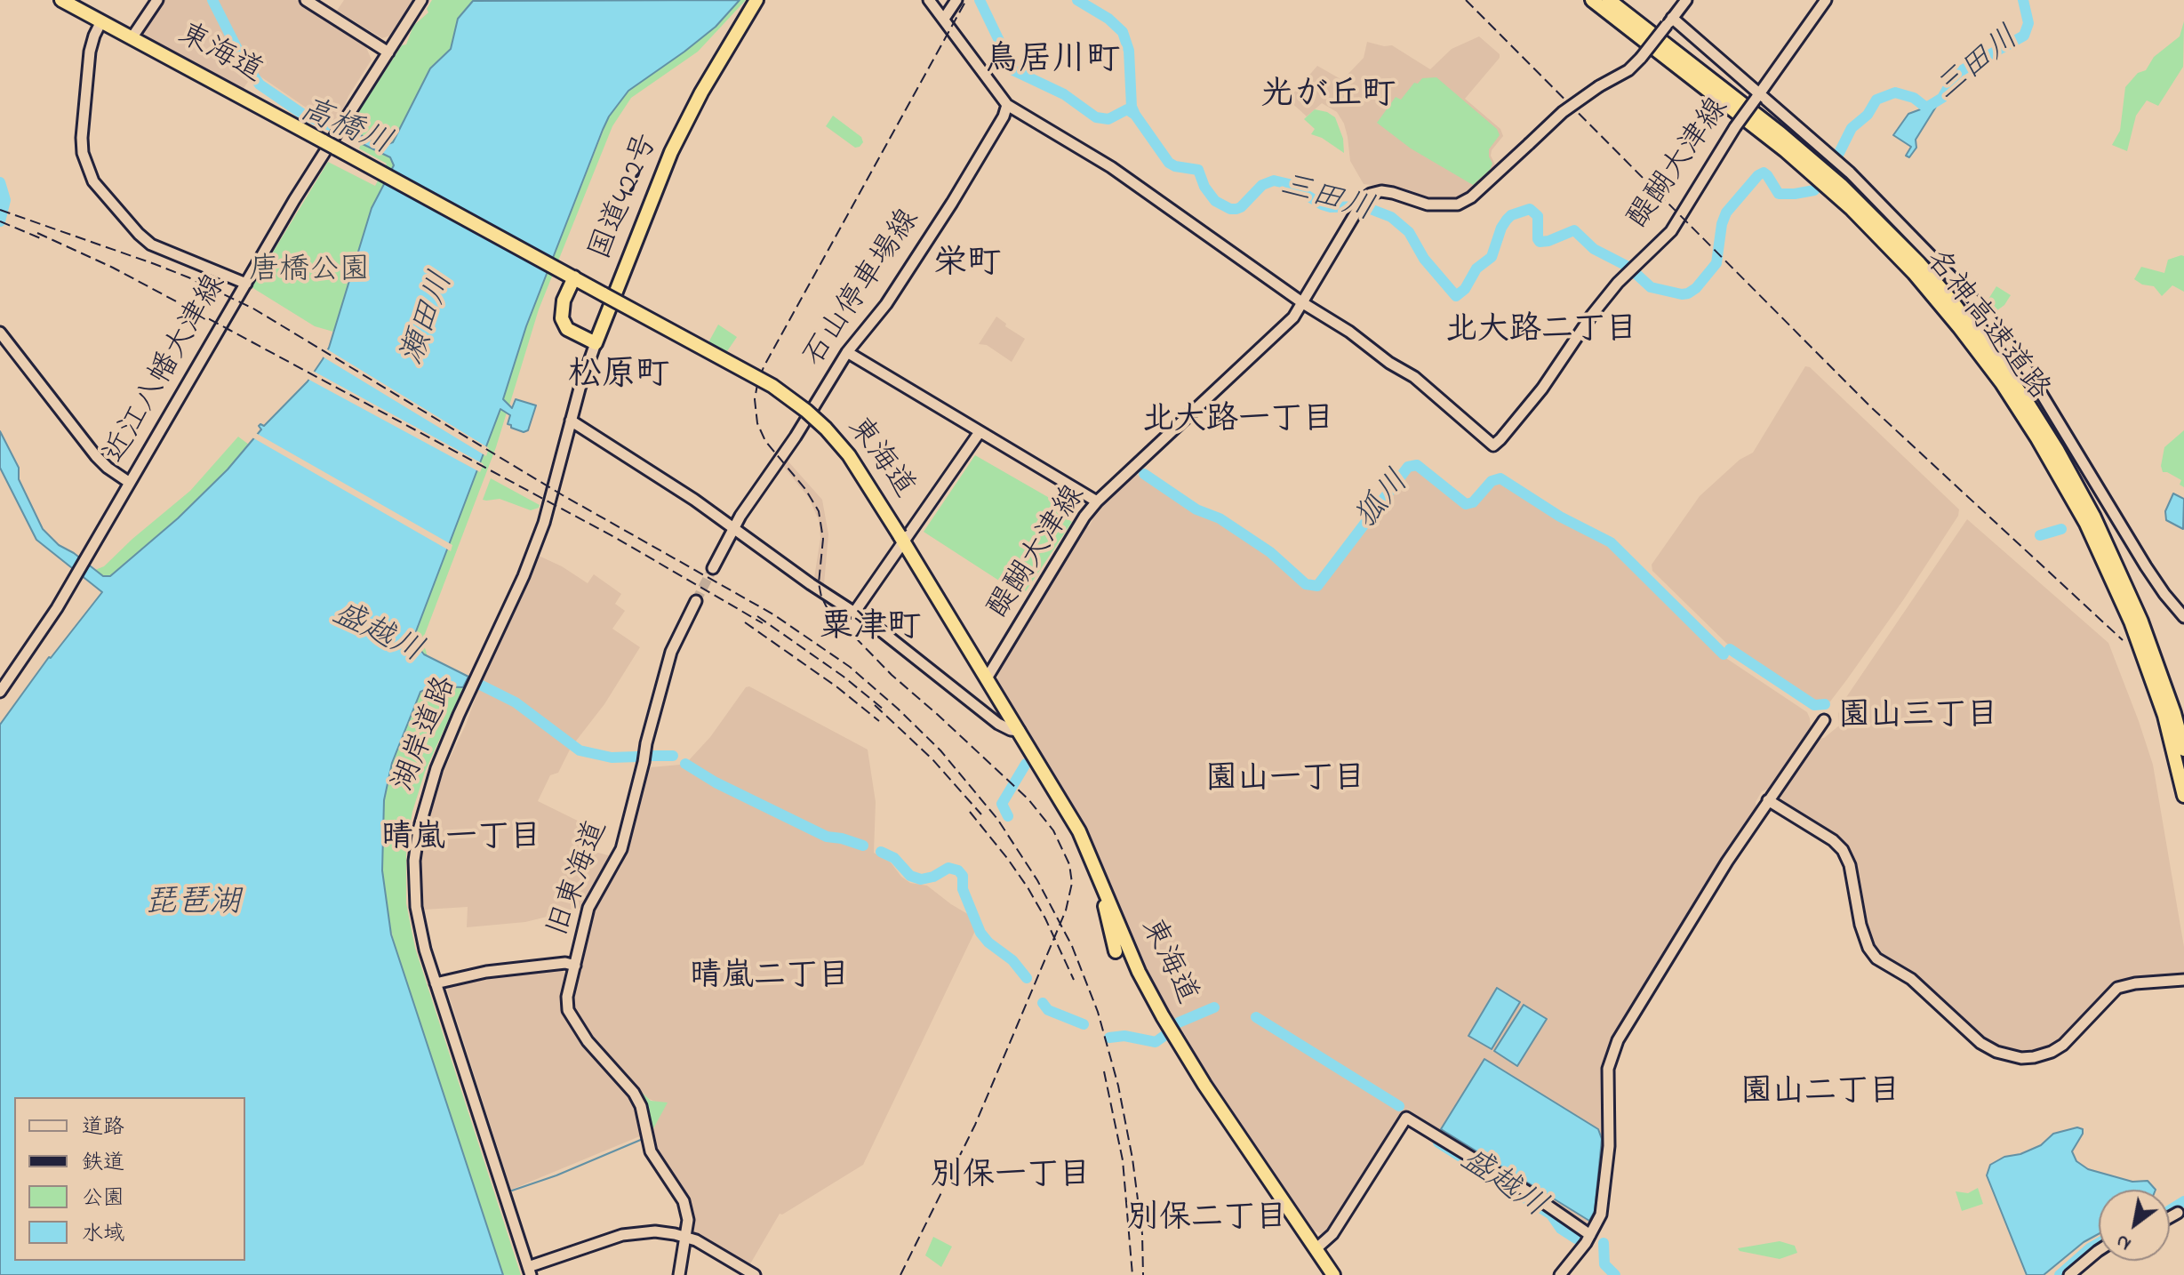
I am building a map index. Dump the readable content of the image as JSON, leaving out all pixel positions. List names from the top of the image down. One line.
{"streets":{"highway":["東海道","国道422号","名神高速道路"],"street":["醍醐大津線","石山停車場線","近江八幡大津線","湖岸道路","旧東海道"]},"crossings":[["東海道","醍醐大津線"],["東海道","国道422号"],["国道422号","湖岸道路"]],"districts":["鳥居川町","光が丘町","栄町","北大路二丁目","松原町","北大路一丁目","粟津町","園山三丁目","園山一丁目","晴嵐一丁目","晴嵐二丁目","園山二丁目","別保一丁目","別保二丁目"],"water":["三田川","高橋川","瀬田川","狐川","盛越川","琵琶湖"],"parks":["唐橋公園"],"legend":["道路","鉄道","公園","水域"],"north":"bottom left"}
